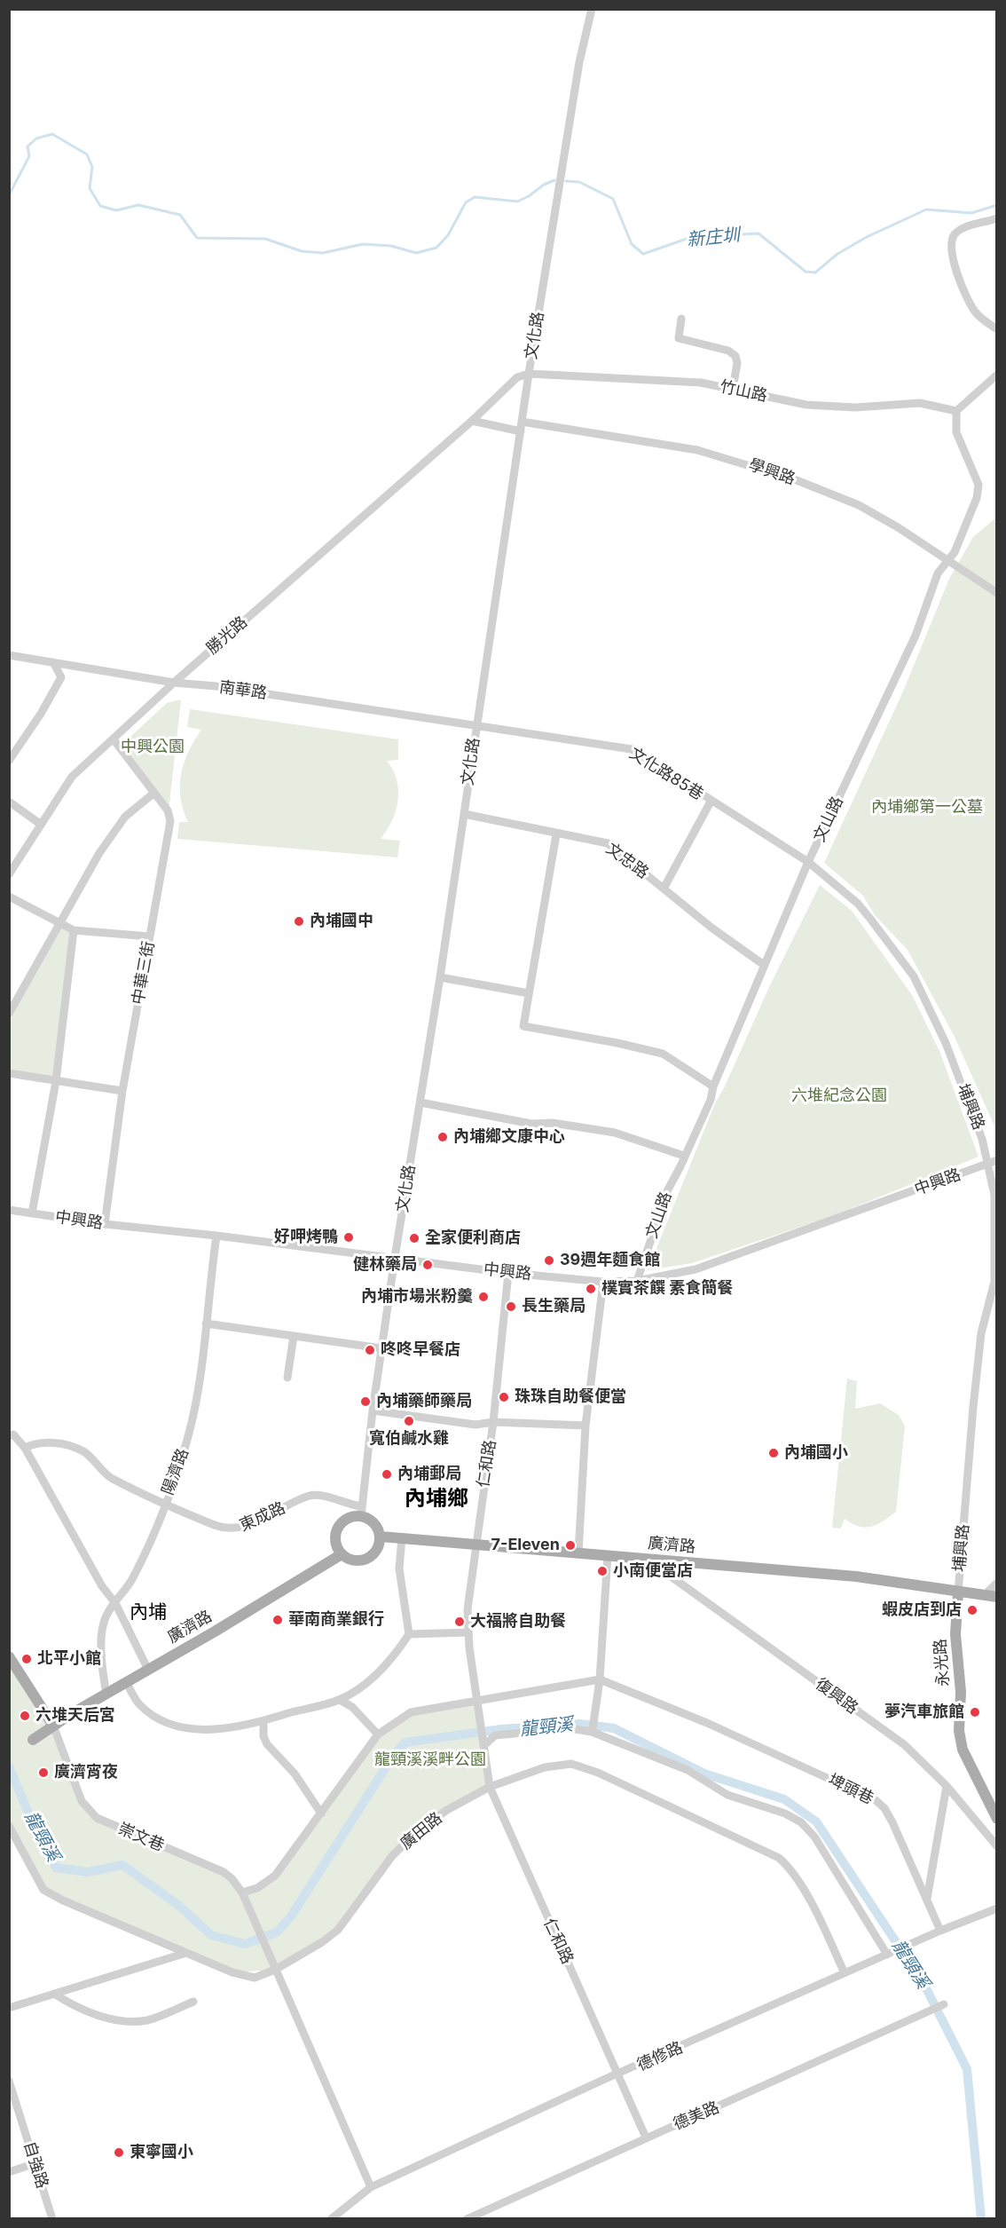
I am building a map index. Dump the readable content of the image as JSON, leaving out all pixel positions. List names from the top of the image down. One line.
{"streets":{"main road":["廣濟路","永光路"],"street":["文化路","竹山路","學興路","勝光路","南華路","文化路85巷","文山路","文忠路","中華三街","埔興路","中興路","仁和路","陽濟路","東成路","復興路","埤頭巷","廣田路","崇文巷","德修路","德美路","自強路"]},"crossings":[["文化路","竹山路"],["文化路","學興路"],["文化路","勝光路"],["文化路","南華路"],["文化路","文化路85巷"],["文化路","文忠路"],["文化路","中興路"],["文化路","東成路"],["文化路","廣濟路"],["竹山路","勝光路"],["竹山路","文山路"],["學興路","文山路"],["勝光路","南華路"],["勝光路","中華三街"],["南華路","文化路85巷"],["文化路85巷","文山路"],["文化路85巷","埔興路"],["文山路","文忠路"],["文山路","埔興路"],["文山路","中興路"],["中華三街","中興路"],["埔興路","中興路"],["埔興路","廣濟路"],["埔興路","永光路"],["中興路","仁和路"],["中興路","陽濟路"],["仁和路","廣濟路"],["仁和路","廣田路"],["仁和路","德修路"],["仁和路","德美路"],["陽濟路","東成路"],["陽濟路","廣濟路"],["東成路","廣濟路"],["廣濟路","永光路"],["廣濟路","復興路"],["廣濟路","崇文巷"],["埤頭巷","德修路"],["廣田路","崇文巷"],["廣田路","德修路"],["崇文巷","德修路"]],"districts":["內埔鄉","內埔"],"water":["新庄圳","龍頸溪"],"parks":["中興公園","內埔鄉第一公墓","六堆紀念公園","龍頸溪溪畔公園"],"places":["內埔國中","內埔鄉文康中心","好呷烤鴨","全家便利商店","39週年麵食館","健林藥局","樸實茶饌 素食簡餐","內埔市場米粉羹","長生藥局","咚咚早餐店","珠珠自助餐便當","內埔藥師藥局","寬伯鹹水雞","內埔國小","內埔郵局","7-Eleven","小南便當店","蝦皮店到店","華南商業銀行","大福將自助餐","北平小館","夢汽車旅館","六堆天后宮","廣濟宵夜","東寧國小"]}
